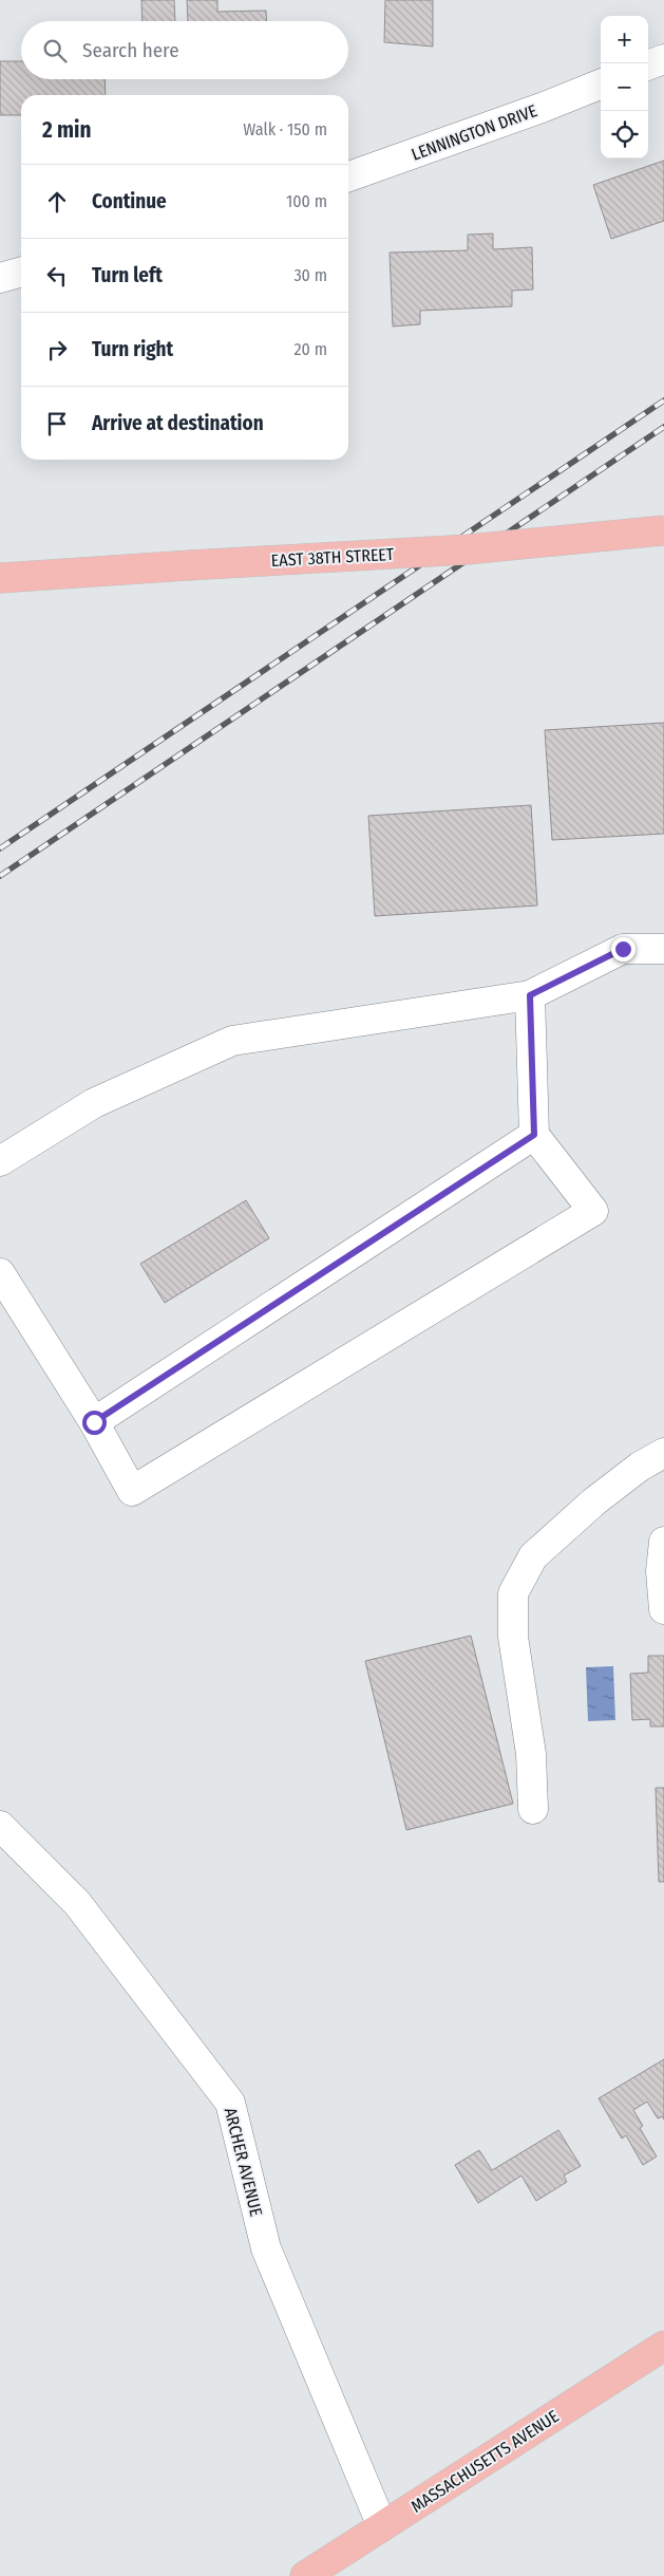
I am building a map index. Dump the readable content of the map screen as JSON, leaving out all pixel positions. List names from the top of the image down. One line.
{"streets":{"main road":["EAST 38TH STREET","MASSACHUSETTS AVENUE"],"street":["LENNINGTON DRIVE","ARCHER AVENUE"]},"crossings":[["ARCHER AVENUE","MASSACHUSETTS AVENUE"]],"page":{"map_buttons":["+","−"],"search":"Search here","heading":["2 min","Walk · 150 m"],"list":[["Continue","100 m"],["Turn left","30 m"],["Turn right","20 m"],"Arrive at destination"]}}
